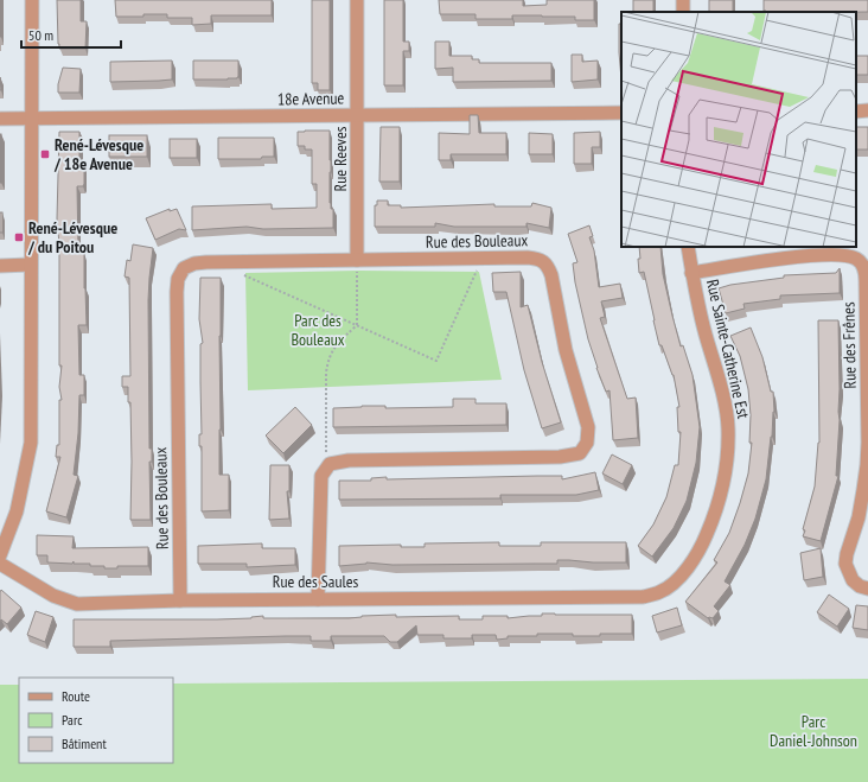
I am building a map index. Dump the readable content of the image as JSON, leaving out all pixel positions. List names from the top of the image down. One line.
{"streets":{"street":["18e Avenue","Rue Reeves","Rue des Bouleaux","Rue des Frênes","Rue Sainte-Catherine Est","Rue des Saules"]},"crossings":[["18e Avenue","Rue Reeves"],["Rue Reeves","Rue des Bouleaux"],["Rue des Bouleaux","Rue des Saules"],["Rue des Frênes","Rue Sainte-Catherine Est"],["Rue Sainte-Catherine Est","Rue des Saules"]],"parks":["Parc des Bouleaux","Parc Daniel-Johnson"],"places":{"transit":["René-Lévesque / 18e Avenue","René-Lévesque / du Poitou"]},"legend":["Route","Parc","Bâtiment"],"scale_bar":"50 m"}
